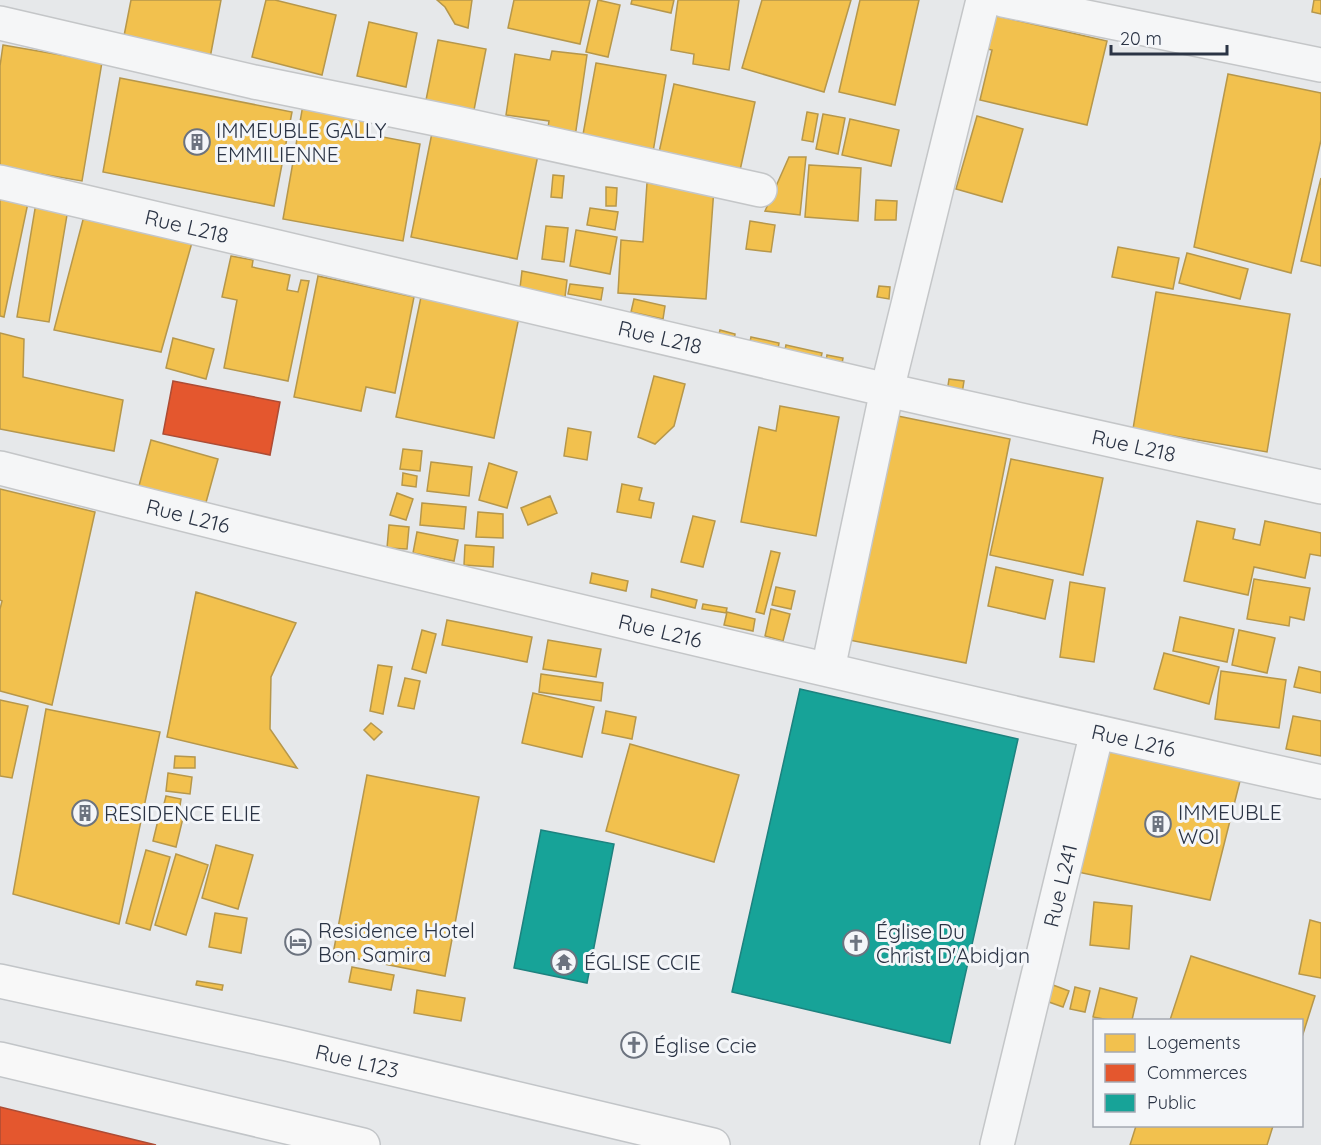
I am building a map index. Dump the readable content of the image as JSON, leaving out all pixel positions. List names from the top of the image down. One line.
{"streets":{"main road":["Rue L123"],"street":["Rue L218","Rue L216","Rue L241"]},"crossings":[["Rue L216","Rue L241"]],"places":{"building":["IMMEUBLE GALLY EMMILIENNE","RESIDENCE ELIE","IMMEUBLE WOI"],"hotel":["Residence Hotel Bon Samira"],"church":["Église Du Christ D'Abidjan","Église Ccie"],"temple":["ÉGLISE CCIE"]},"legend":["Logements","Commerces","Public"],"scale_bar":"20 m"}
